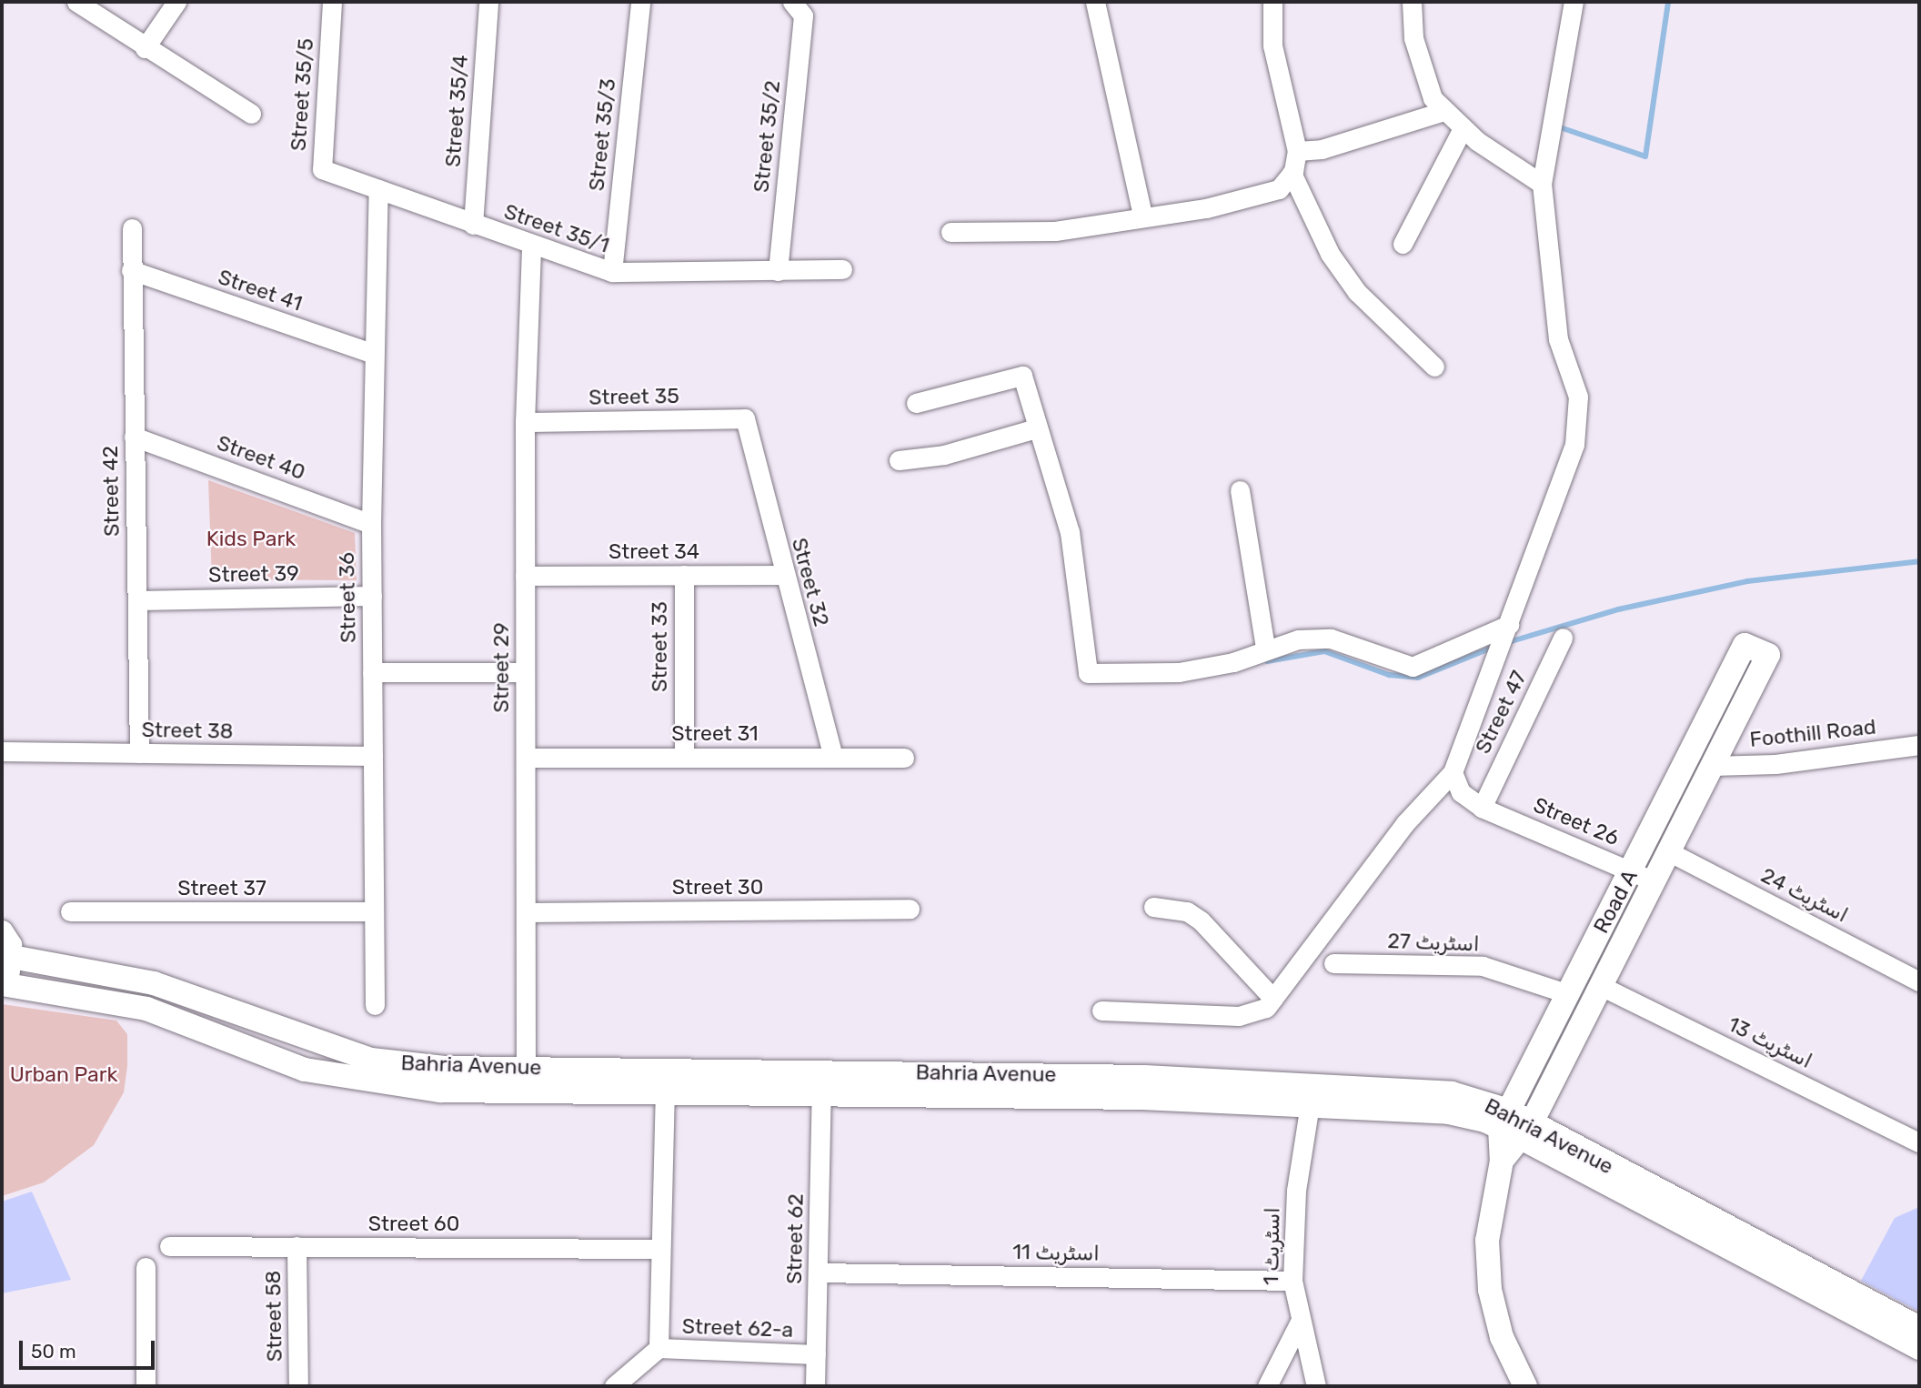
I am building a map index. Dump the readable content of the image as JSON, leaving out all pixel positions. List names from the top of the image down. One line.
{"streets":{"street":["Street 35/5","Street 35/4","Street 35/3","Street 35/2","Street 35/1","Street 41","Street 35","Street 40","Street 42","Street 34","Street 39","Street 32","Street 36","Street 33","Street 29","Street 47","Street 38","Street 31","Foothill Road","Street 26","Street 30","Street 37","اسٹریٹ 24","Road A","اسٹریٹ 27","اسٹریٹ 13","Bahria Avenue","Street 60","Street 62","اسٹریٹ 1","اسٹریٹ 11","Street 58","Street 62-a"]},"crossings":[["Street 35/5","Street 35/1"],["Street 35/5","Street 36"],["Street 35/4","Street 35/1"],["Street 35/3","Street 35/1"],["Street 35/2","Street 35/1"],["Street 35/1","Street 36"],["Street 35/1","Street 29"],["Street 41","Street 42"],["Street 41","Street 36"],["Street 35","Street 32"],["Street 35","Street 29"],["Street 40","Street 42"],["Street 40","Street 36"],["Street 42","Street 39"],["Street 42","Street 38"],["Street 34","Street 32"],["Street 34","Street 33"],["Street 34","Street 29"],["Street 39","Street 36"],["Street 32","Street 31"],["Street 36","Street 38"],["Street 36","Street 37"],["Street 33","Street 31"],["Street 29","Street 31"],["Street 29","Street 30"],["Street 29","Bahria Avenue"],["Street 47","Street 26"],["Foothill Road","Road A"],["Street 26","Road A"],["اسٹریٹ 24","Road A"],["Road A","اسٹریٹ 27"],["Road A","اسٹریٹ 13"],["Road A","Bahria Avenue"],["Bahria Avenue","Street 62"],["Bahria Avenue","اسٹریٹ 1"],["Street 60","Street 58"],["Street 62","اسٹریٹ 11"],["Street 62","Street 62-a"],["اسٹریٹ 1","اسٹریٹ 11"]],"parks":["Kids Park","Urban Park"],"scale_bar":"50 m"}
